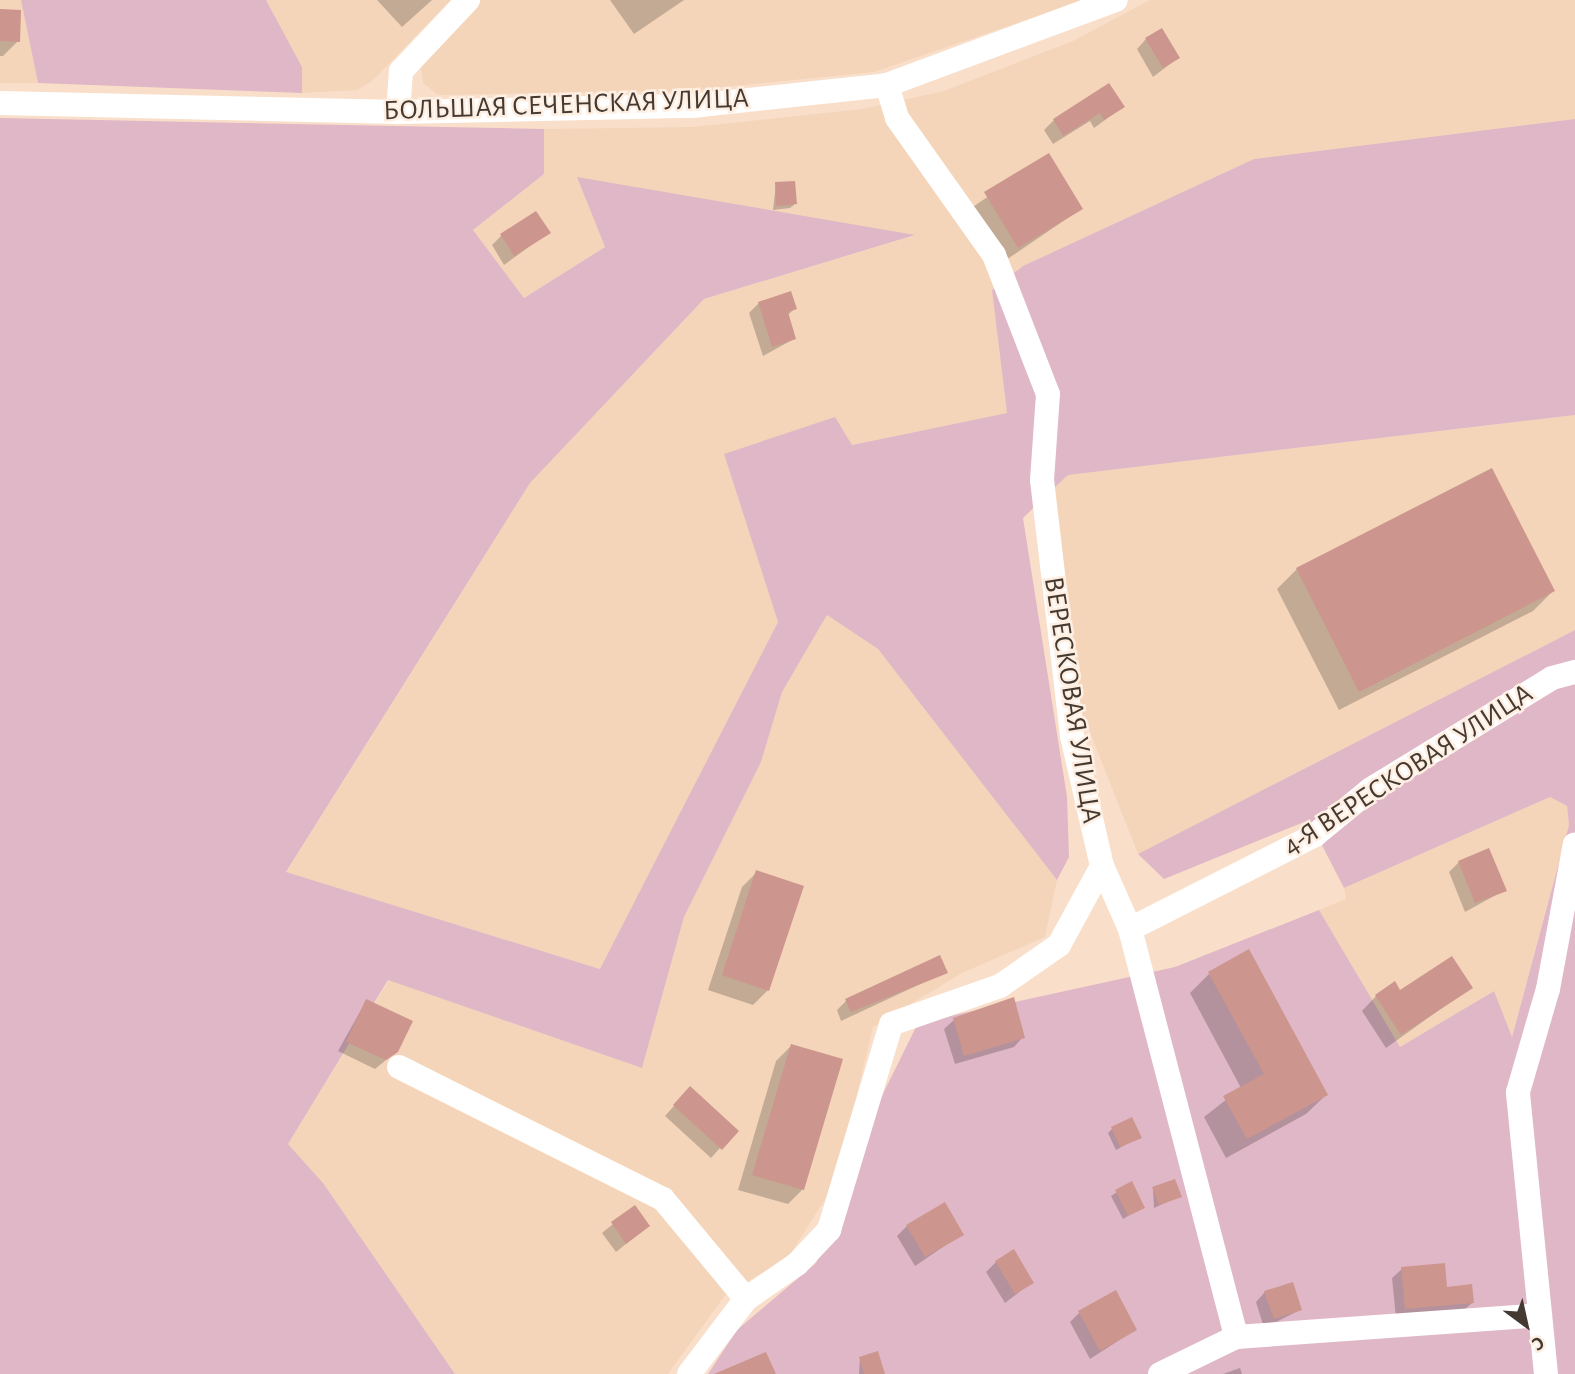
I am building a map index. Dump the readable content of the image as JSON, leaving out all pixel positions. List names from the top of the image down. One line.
{"streets":{"street":["БОЛЬШАЯ СЕЧЕНСКАЯ УЛИЦА","ВЕРЕСКОВАЯ УЛИЦА","4-Я ВЕРЕСКОВАЯ УЛИЦА"]},"crossings":[["БОЛЬШАЯ СЕЧЕНСКАЯ УЛИЦА","ВЕРЕСКОВАЯ УЛИЦА"],["ВЕРЕСКОВАЯ УЛИЦА","4-Я ВЕРЕСКОВАЯ УЛИЦА"]],"north":"bottom right"}
